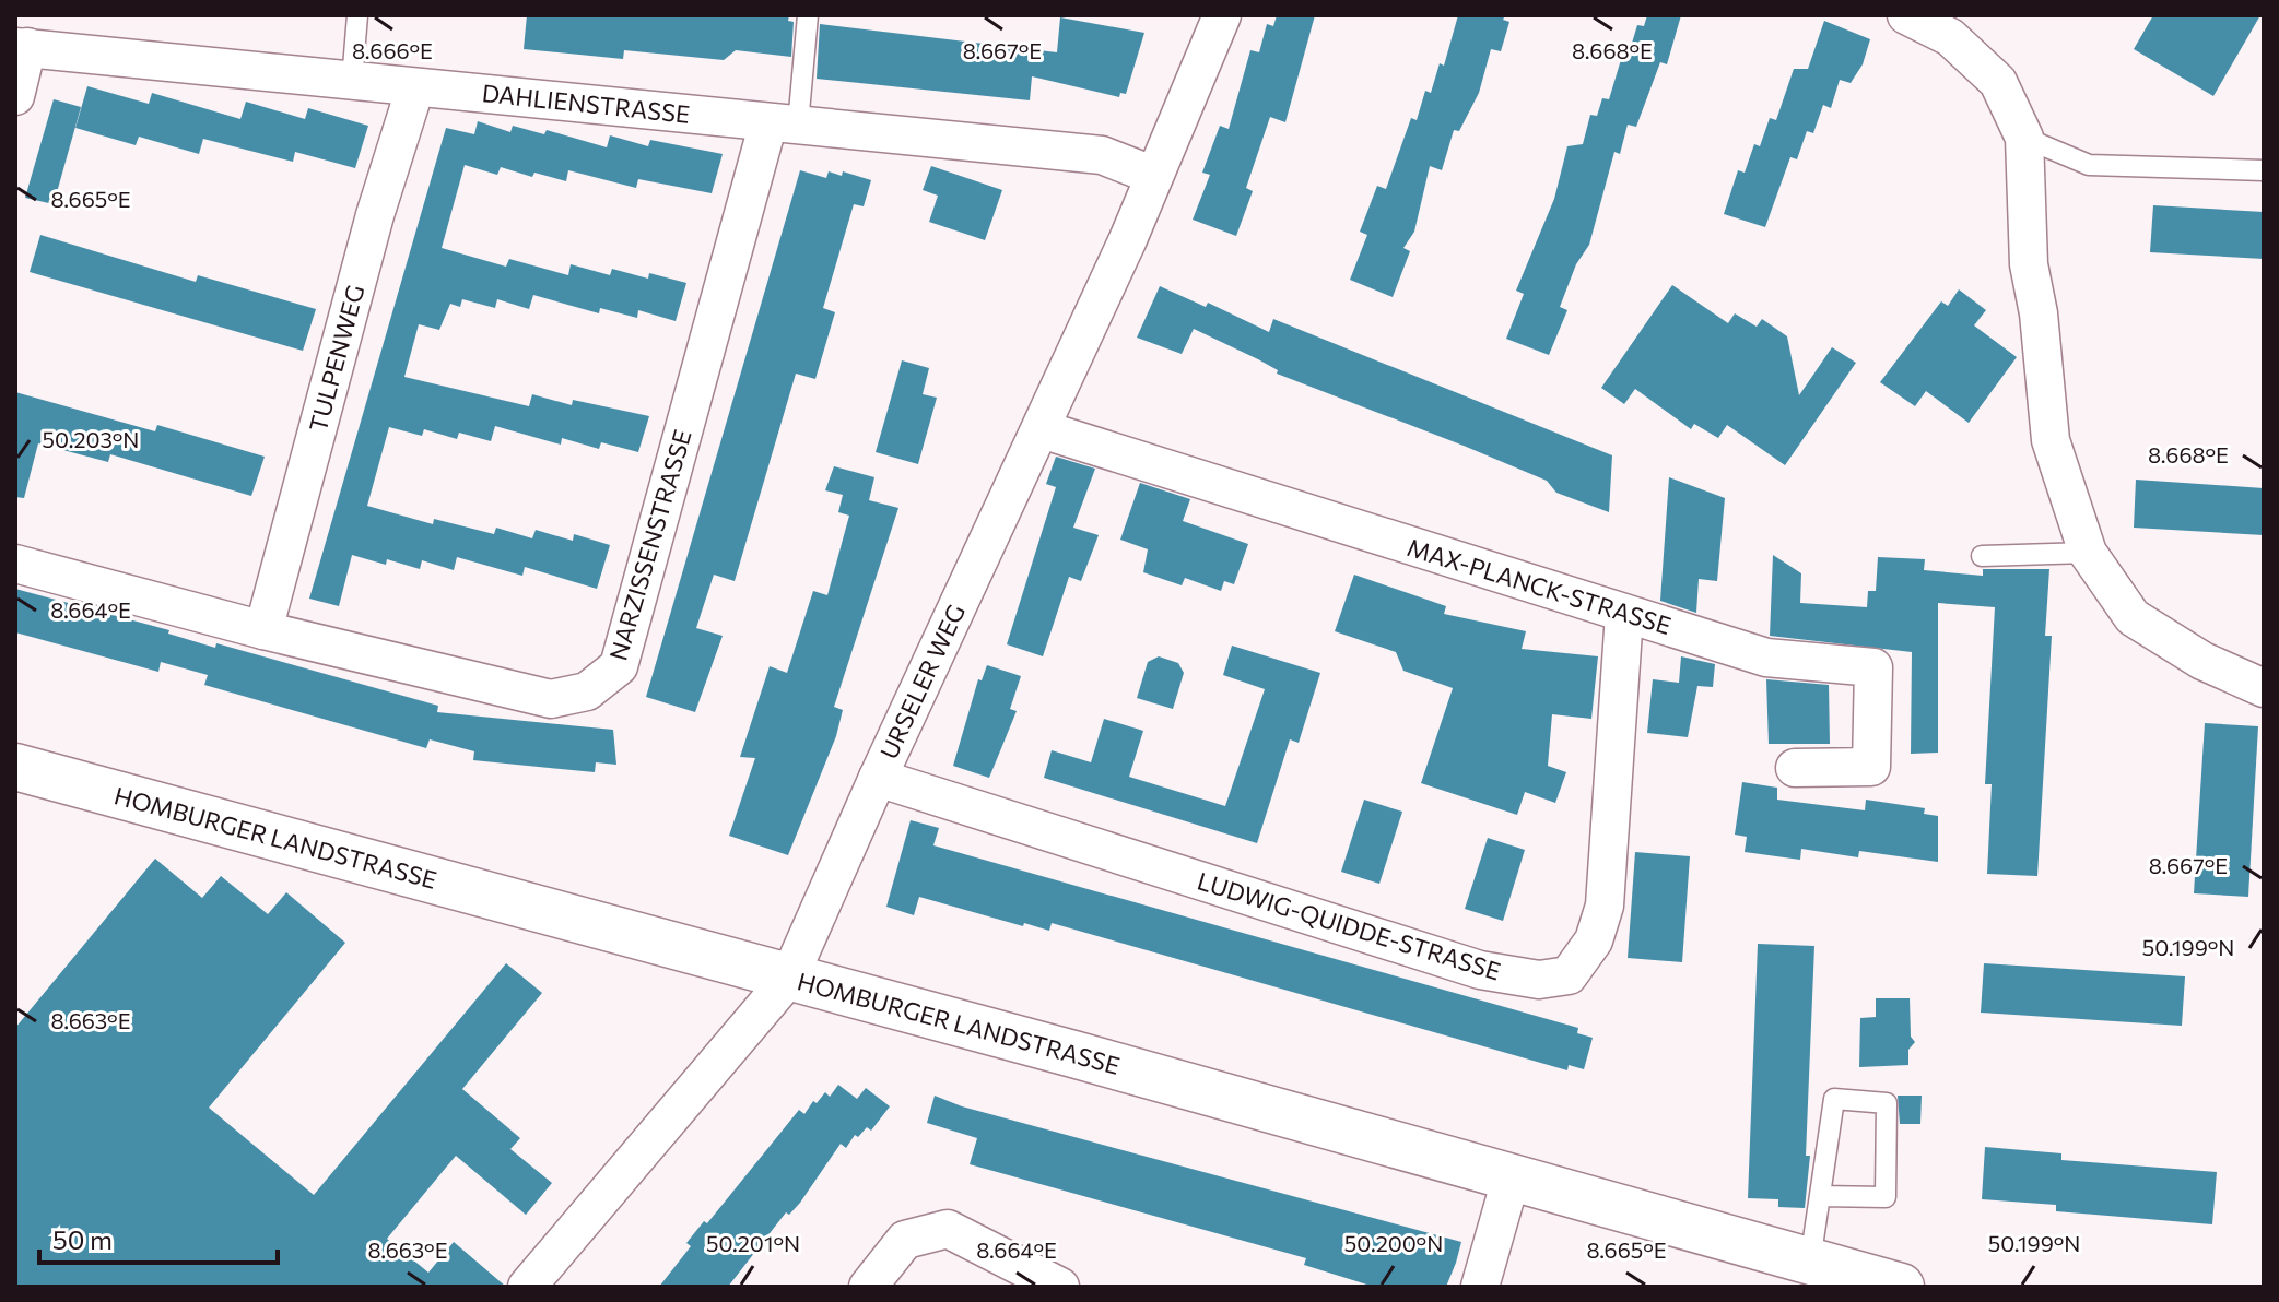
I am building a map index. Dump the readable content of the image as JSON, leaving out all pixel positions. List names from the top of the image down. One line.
{"streets":{"street":["DAHLIENSTRASSE","TULPENWEG","NARZISSENSTRASSE","MAX-PLANCK-STRASSE","URSELER WEG","HOMBURGER LANDSTRASSE","LUDWIG-QUIDDE-STRASSE"]},"crossings":[["DAHLIENSTRASSE","TULPENWEG"],["DAHLIENSTRASSE","NARZISSENSTRASSE"],["DAHLIENSTRASSE","URSELER WEG"],["TULPENWEG","NARZISSENSTRASSE"],["MAX-PLANCK-STRASSE","URSELER WEG"],["MAX-PLANCK-STRASSE","LUDWIG-QUIDDE-STRASSE"],["URSELER WEG","HOMBURGER LANDSTRASSE"],["URSELER WEG","LUDWIG-QUIDDE-STRASSE"]],"scale_bar":"50 m","coordinates":["8.666°E","8.667°E","8.668°E","8.665°E","50.203°N","8.664°E","50.199°N","8.663°E","50.201°N","50.200°N"]}
